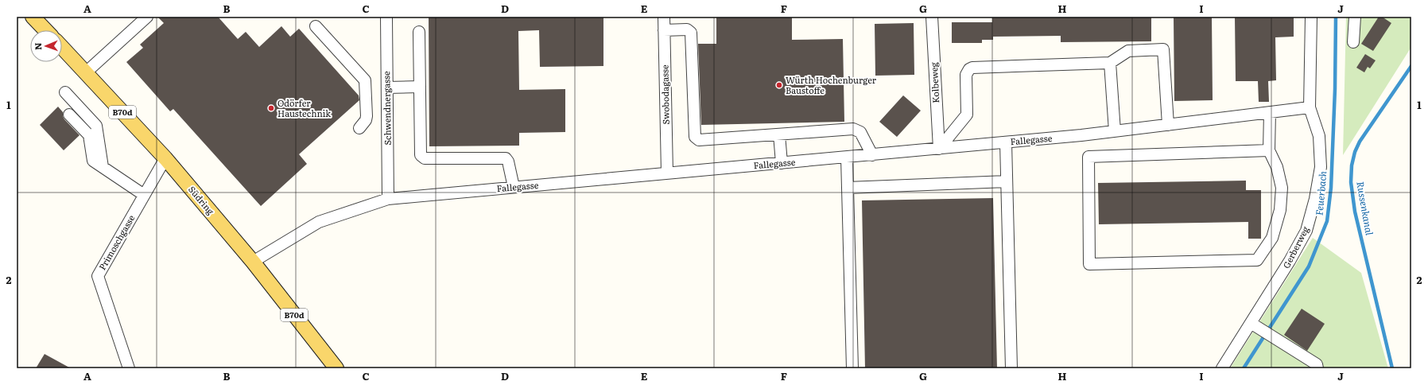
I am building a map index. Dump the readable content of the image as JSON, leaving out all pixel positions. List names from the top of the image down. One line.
{"streets":{"main road":["B70d","Südring"],"street":["Kolbeweg","Swobodagasse","Schwendnergasse","Fallegasse","Primoschgasse","Gerberweg"]},"crossings":[["Kolbeweg","Fallegasse"],["Swobodagasse","Fallegasse"],["Schwendnergasse","Fallegasse"],["Fallegasse","Südring"],["Fallegasse","Gerberweg"],["Südring","Primoschgasse"]],"water":["Feuerbach","Russenkanal"],"places":["Würth Hochenburger Baustoffe","Odörfer Haustechnik"],"north":"left","grid":{"columns":["A","B","C","D","E","F","G","H","I","J"],"rows":["1","2"]}}
